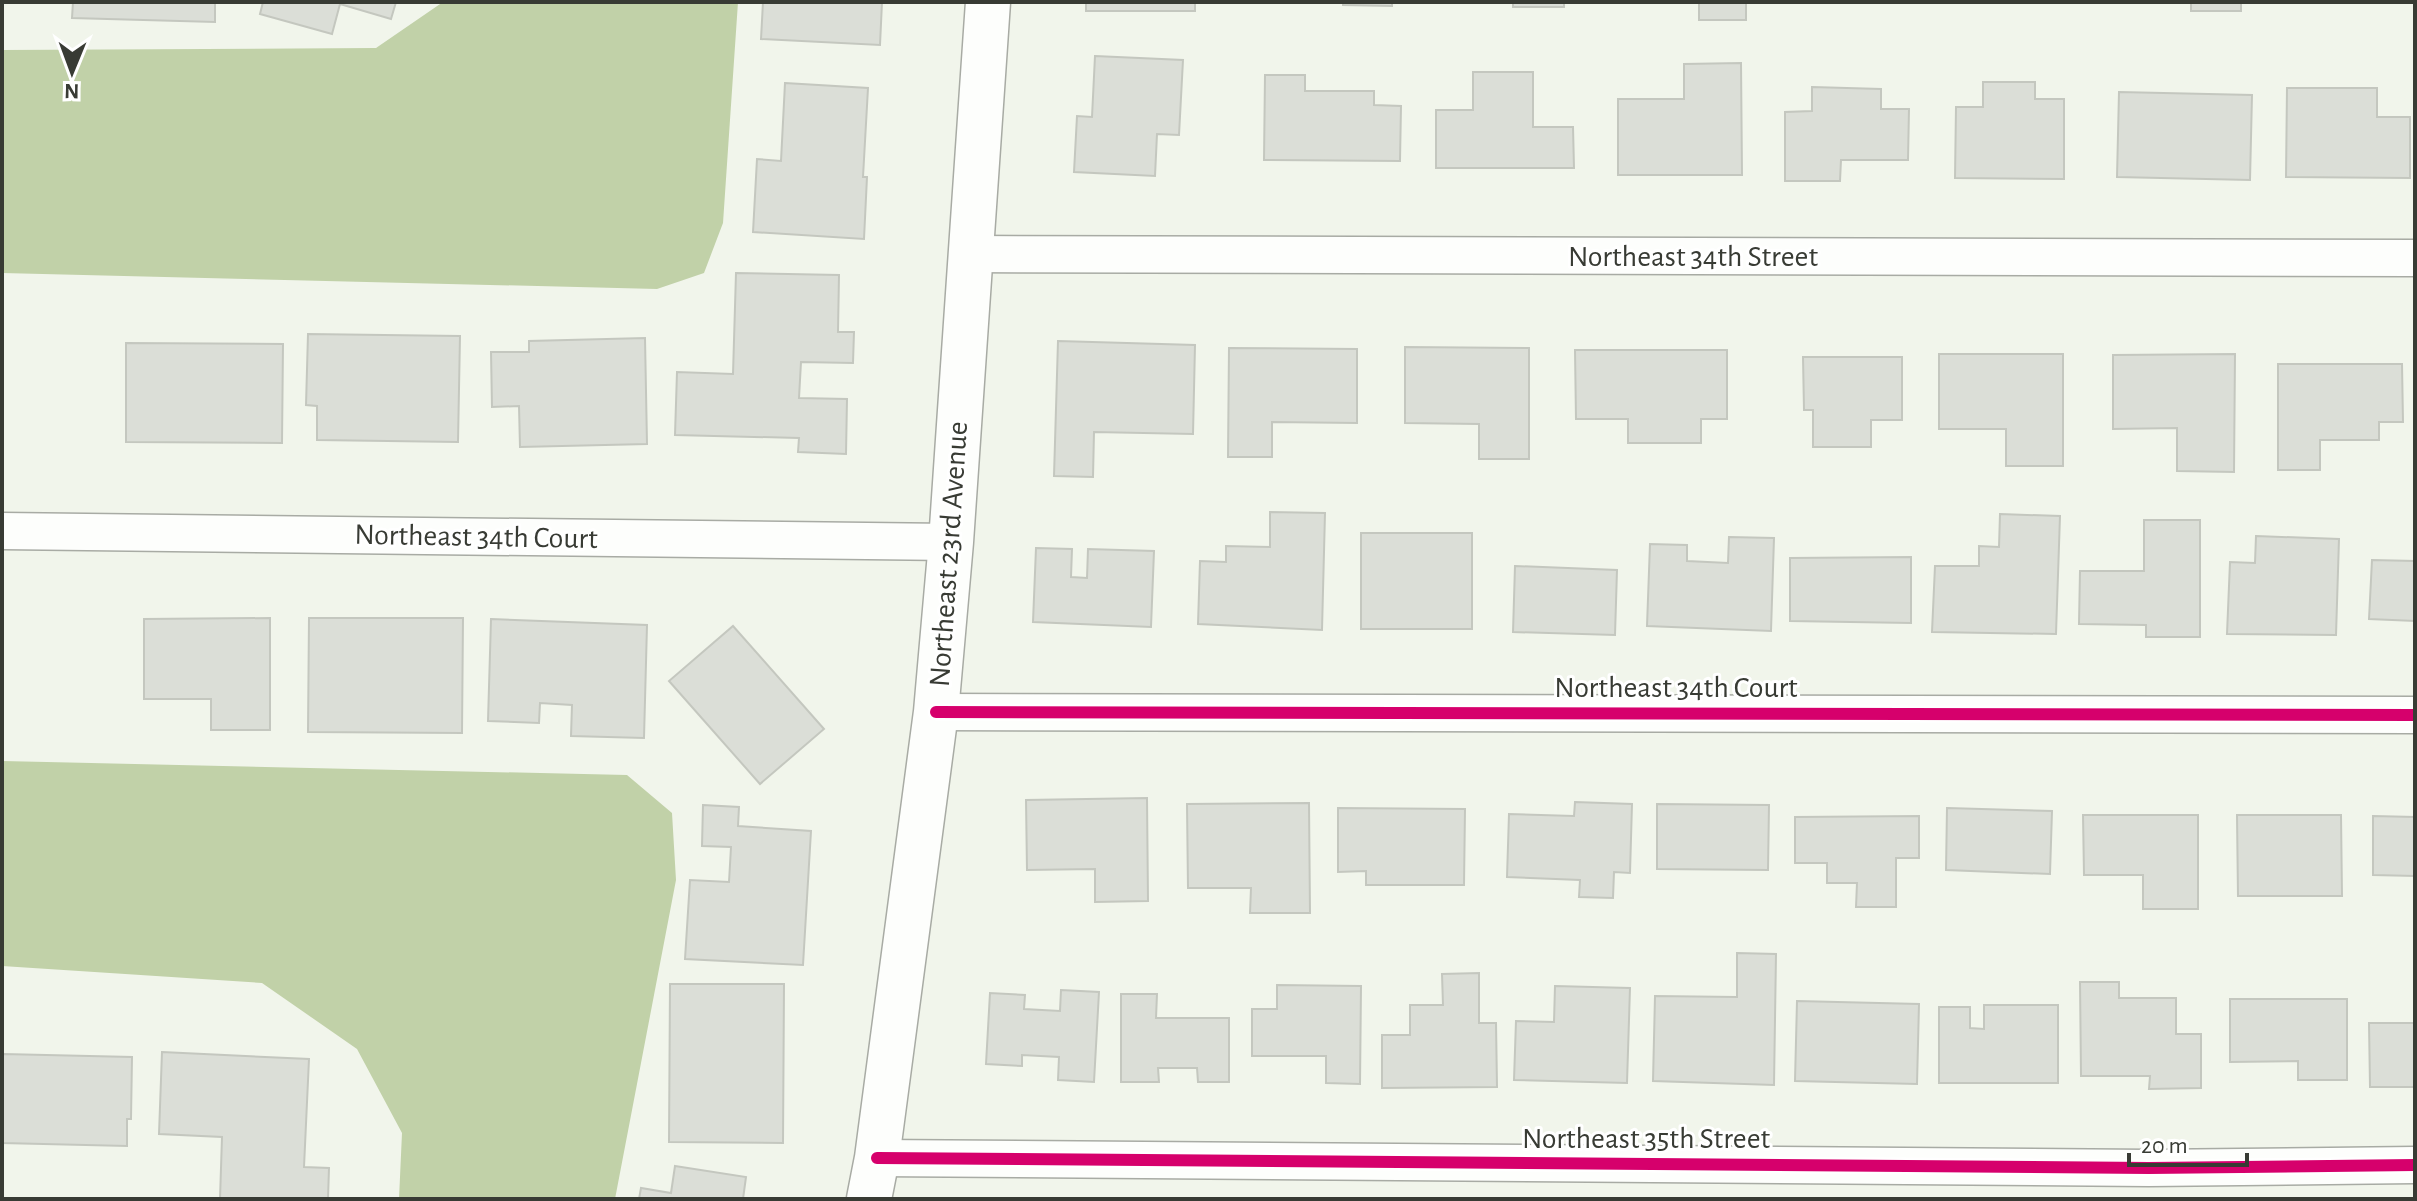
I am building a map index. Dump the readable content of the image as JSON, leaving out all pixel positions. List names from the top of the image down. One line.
{"streets":{"street":["Northeast 34th Street","Northeast 34th Court","Northeast 23rd Avenue","Northeast 35th Street"]},"crossings":[["Northeast 34th Street","Northeast 23rd Avenue"],["Northeast 34th Court","Northeast 23rd Avenue"],["Northeast 23rd Avenue","Northeast 35th Street"]],"scale_bar":"20 m","north":"bottom"}
